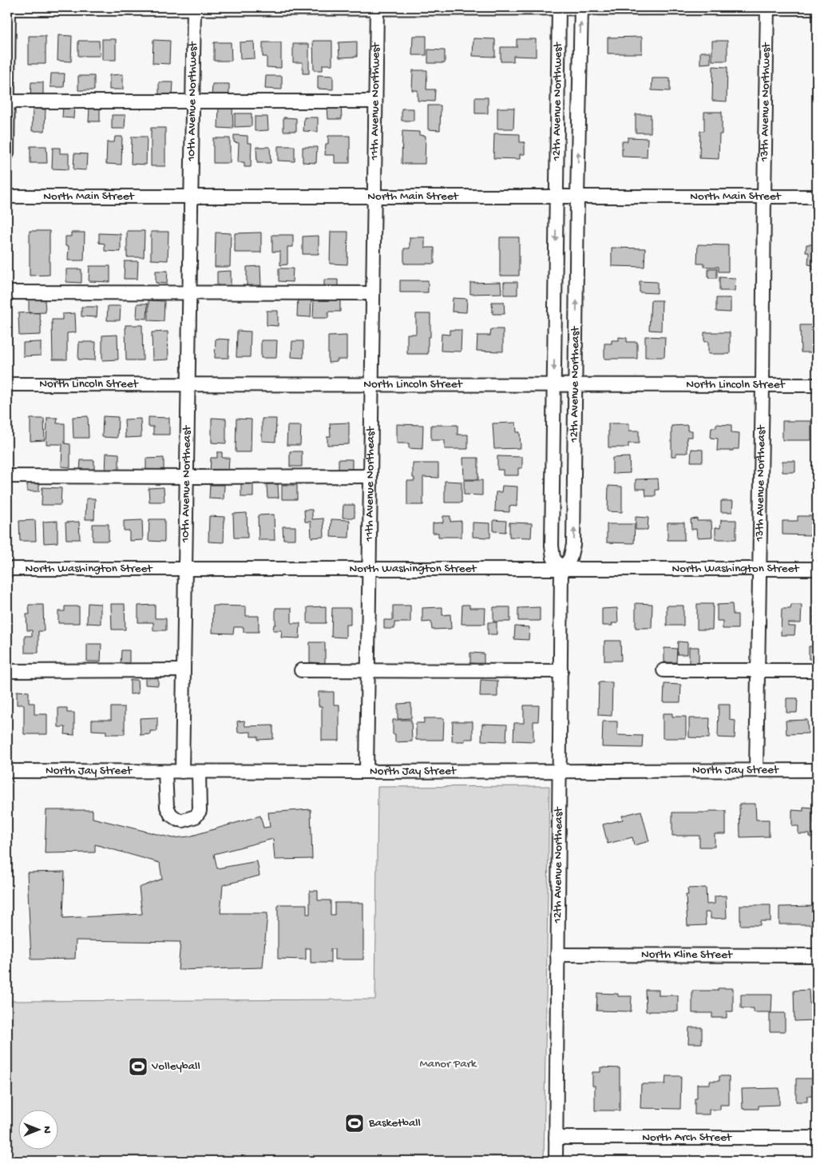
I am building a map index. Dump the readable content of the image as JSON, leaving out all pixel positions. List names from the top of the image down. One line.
{"streets":{"street":["10th Avenue Northwest","11th Avenue Northwest","12th Avenue Northwest","13th Avenue Northwest","North Main Street","North Lincoln Street","12th Avenue Northeast","13th Avenue Northeast","10th Avenue Northeast","11th Avenue Northeast","North Washington Street","North Jay Street","North Kline Street","North Arch Street"]},"crossings":[["10th Avenue Northwest","North Main Street"],["10th Avenue Northwest","10th Avenue Northeast"],["11th Avenue Northwest","North Main Street"],["11th Avenue Northwest","11th Avenue Northeast"],["12th Avenue Northwest","North Main Street"],["12th Avenue Northwest","12th Avenue Northeast"],["13th Avenue Northwest","North Main Street"],["13th Avenue Northwest","13th Avenue Northeast"],["North Main Street","12th Avenue Northeast"],["North Main Street","13th Avenue Northeast"],["North Main Street","10th Avenue Northeast"],["North Main Street","11th Avenue Northeast"],["North Lincoln Street","12th Avenue Northeast"],["North Lincoln Street","13th Avenue Northeast"],["North Lincoln Street","10th Avenue Northeast"],["North Lincoln Street","11th Avenue Northeast"],["12th Avenue Northeast","North Washington Street"],["12th Avenue Northeast","North Jay Street"],["12th Avenue Northeast","North Kline Street"],["12th Avenue Northeast","North Arch Street"],["13th Avenue Northeast","North Washington Street"],["13th Avenue Northeast","North Jay Street"],["10th Avenue Northeast","North Washington Street"],["10th Avenue Northeast","North Jay Street"],["11th Avenue Northeast","North Washington Street"],["11th Avenue Northeast","North Jay Street"]],"parks":["Manor Park"],"places":{"sports":["Volleyball","Basketball"]},"north":"right"}
